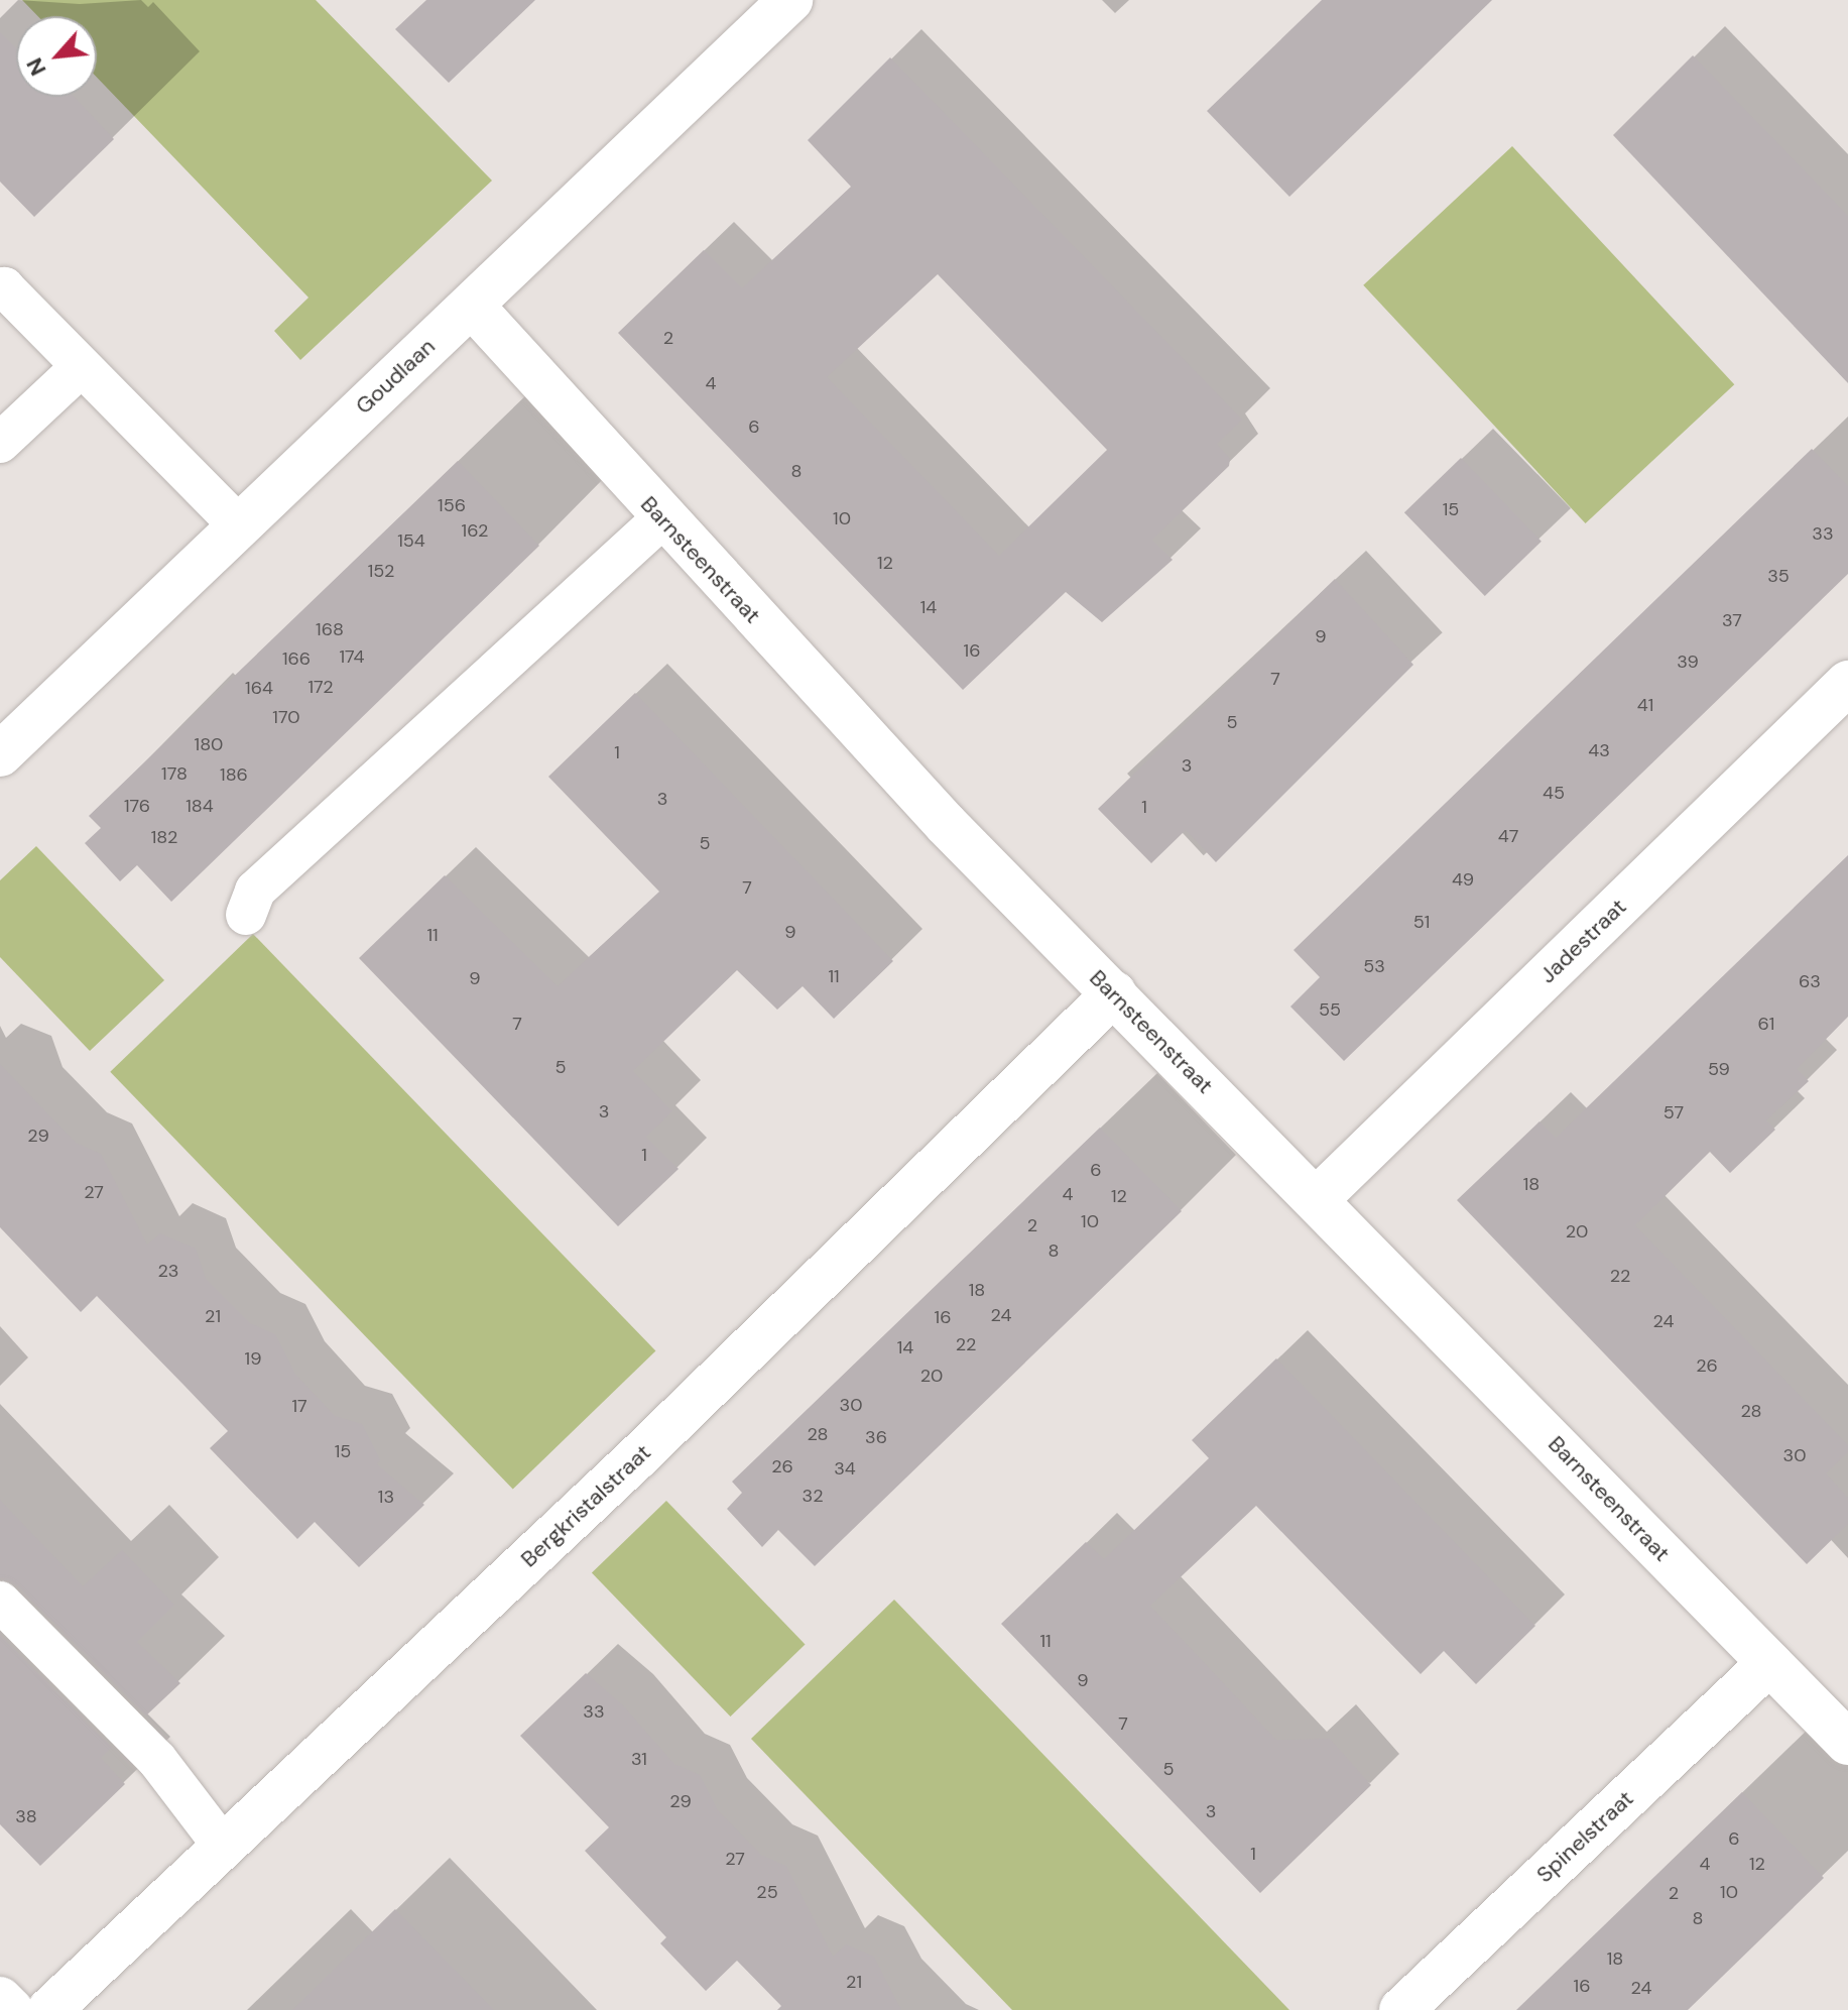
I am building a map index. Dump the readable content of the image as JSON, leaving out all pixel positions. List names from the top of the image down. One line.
{"streets":{"street":["Goudlaan","Barnsteenstraat","Jadestraat","Bergkristalstraat","Spinelstraat"]},"crossings":[["Goudlaan","Barnsteenstraat"],["Barnsteenstraat","Jadestraat"],["Barnsteenstraat","Bergkristalstraat"],["Barnsteenstraat","Spinelstraat"]],"house_numbers":["2","4","6","8","156","15","10","162","33","154","12","152","35","14","37","168","9","16","174","166","39","7","172","164","41","170","5","180","43","1","3","178","186","45","3","176","184","1","47","182","5","49","7","51","9","11","53","11","9","63","55","7","61","5","59","3","57","29","1","6","18","27","4","12","10","2","20","8","23","22","18","24","21","16","24","22","14","19","26","20","30","17","28","28","36","15","30","26","34","32","13","11","9","33","7","31","5","29","3","38","6","1","27","4","12","25","10","2","8","18","21","16","24"],"north":"bottom left"}
